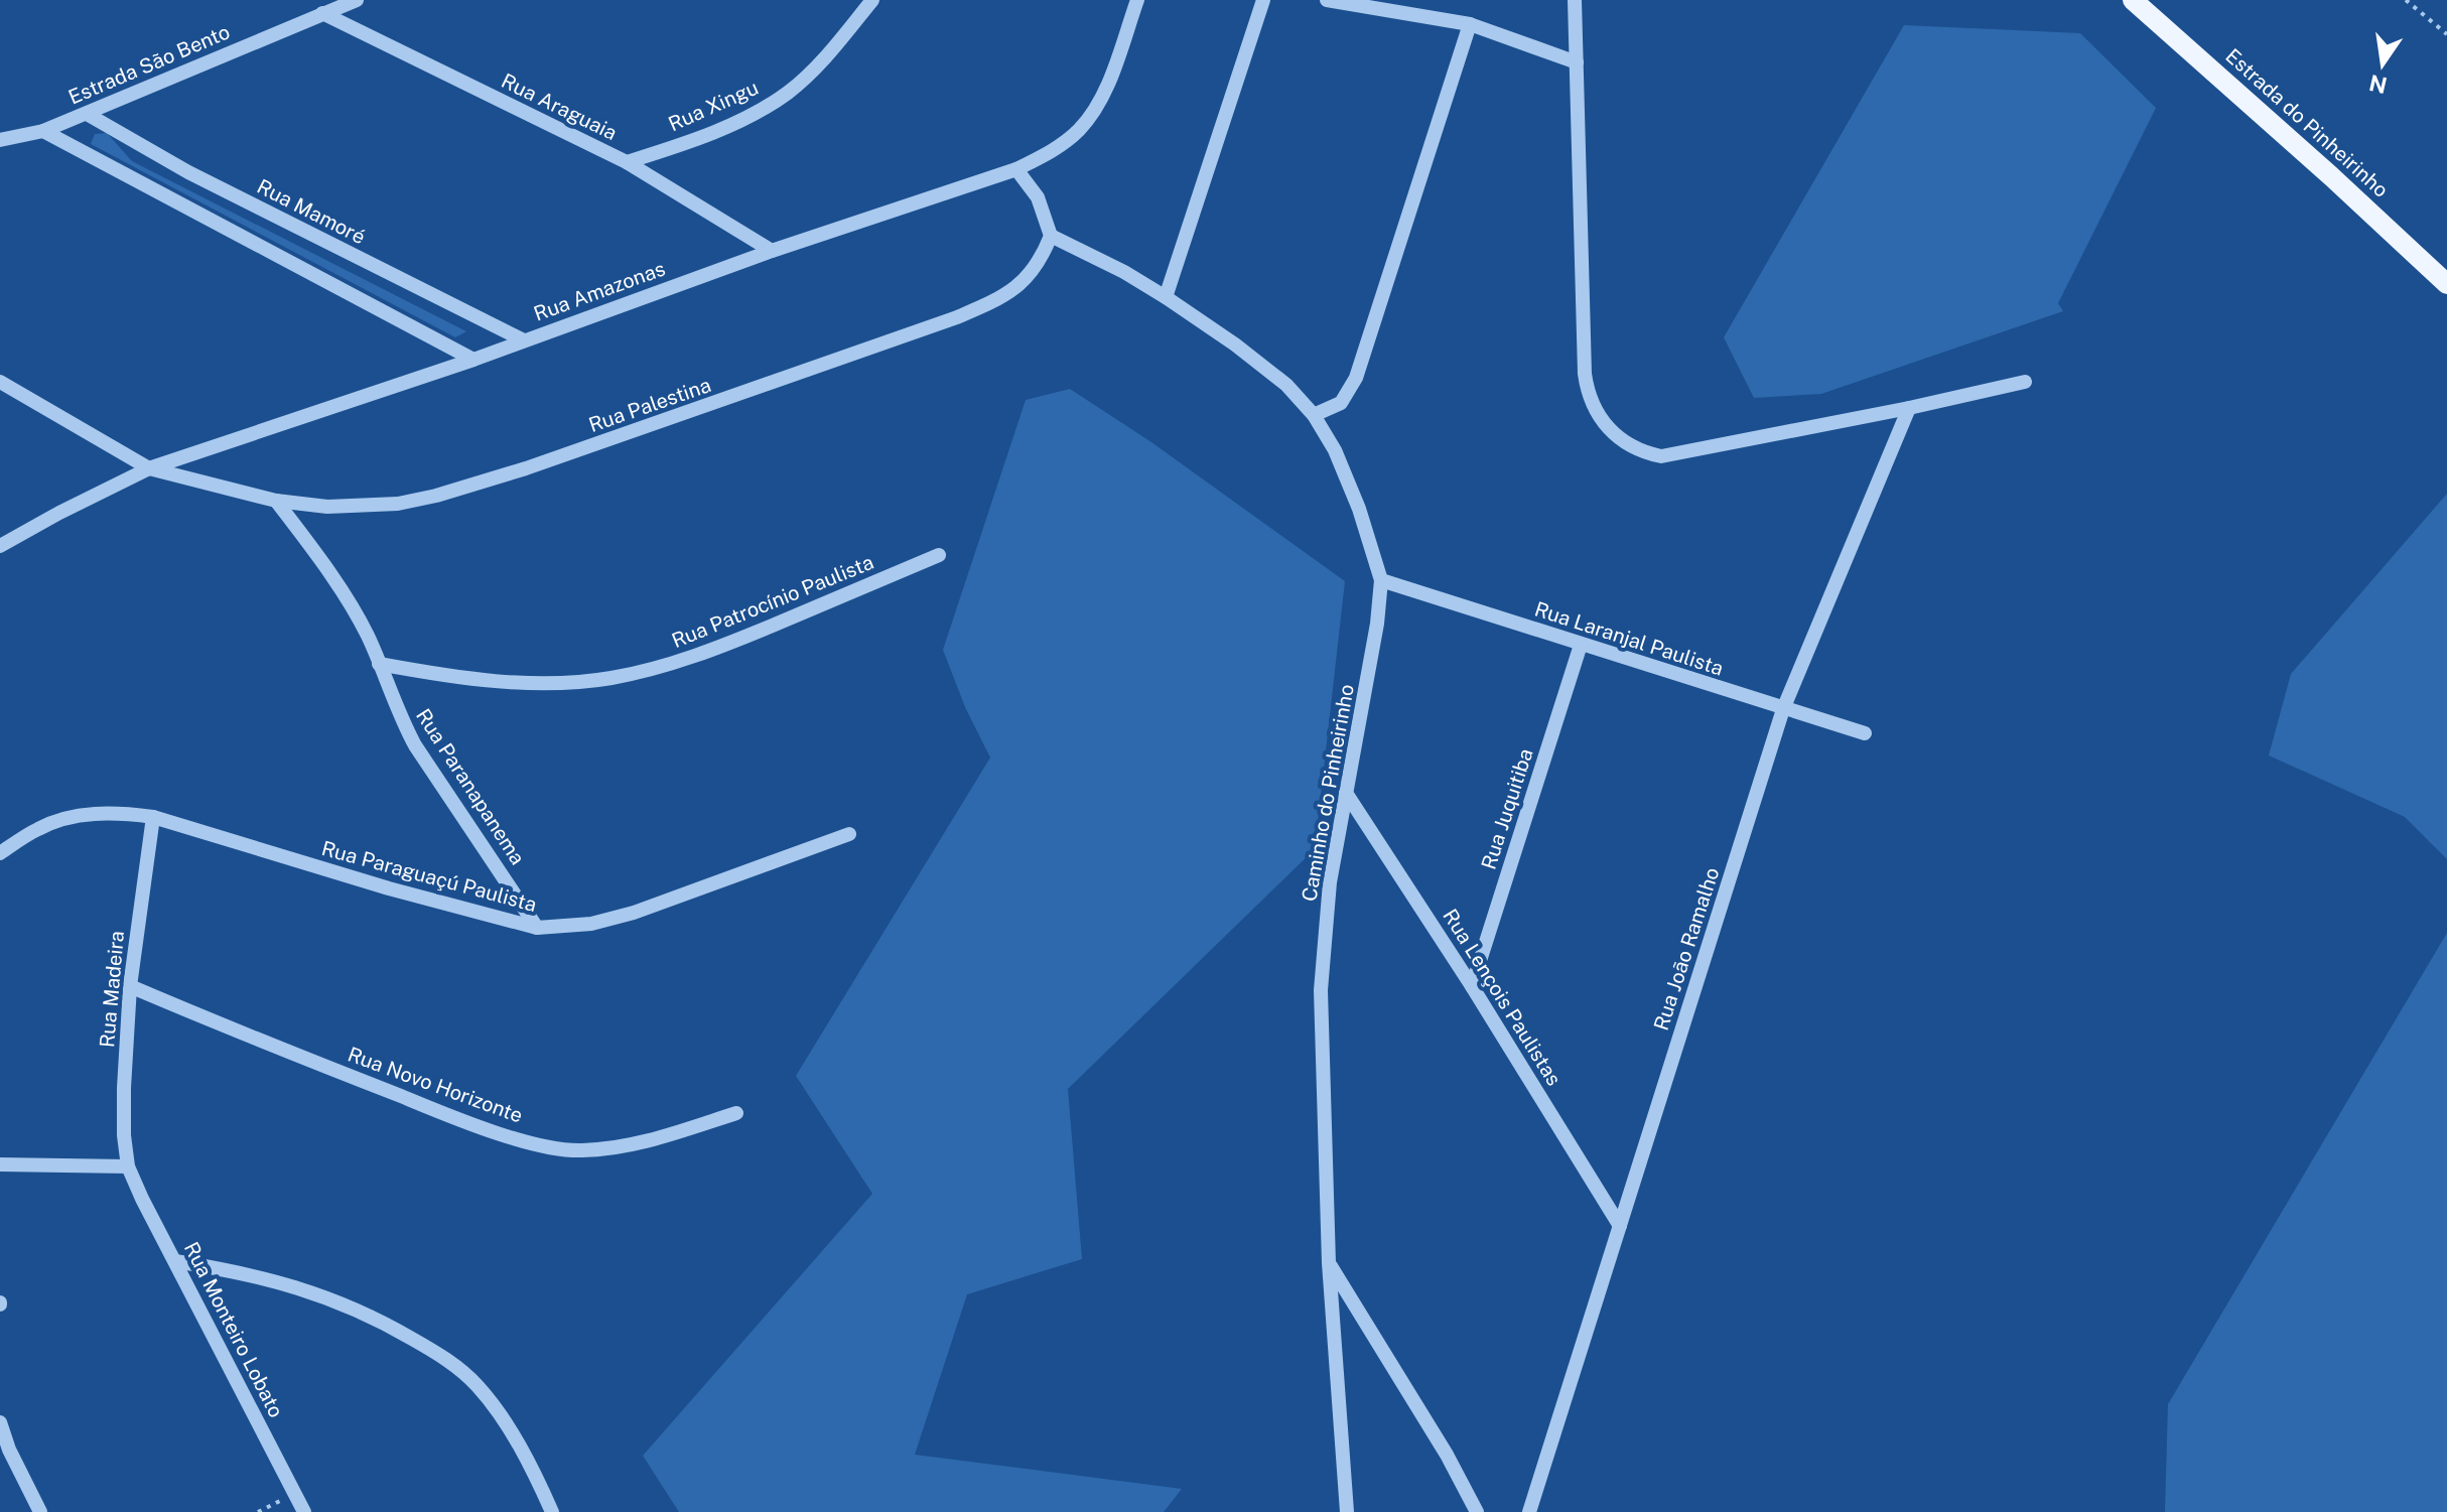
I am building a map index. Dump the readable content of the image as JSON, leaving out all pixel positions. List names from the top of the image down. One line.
{"streets":{"main road":["Estrada do Pinheirinho"],"street":["Estrada São Bento","Rua Xingu","Rua Araguaia","Rua Mamoré","Rua Amazonas","Rua Palestina","Rua Patrocínio Paulista","Rua Laranjal Paulista","Rua Paranapanema","Caminho do Pinheirinho","Rua Juquitiba","Rua Paraguaçú Paulista","Rua João Ramalho","Rua Madeira","Rua Lençois Paulistas","Rua Novo Horizonte","Rua Monteiro Lobato"]},"crossings":[["Estrada São Bento","Rua Araguaia"],["Estrada São Bento","Rua Mamoré"],["Rua Xingu","Rua Araguaia"],["Rua Araguaia","Rua Amazonas"],["Rua Mamoré","Rua Amazonas"],["Rua Amazonas","Rua Palestina"],["Rua Palestina","Rua Paranapanema"],["Rua Palestina","Caminho do Pinheirinho"],["Rua Patrocínio Paulista","Rua Paranapanema"],["Rua Laranjal Paulista","Caminho do Pinheirinho"],["Rua Laranjal Paulista","Rua Juquitiba"],["Rua Laranjal Paulista","Rua João Ramalho"],["Rua Paranapanema","Rua Paraguaçú Paulista"],["Caminho do Pinheirinho","Rua Lençois Paulistas"],["Rua Juquitiba","Rua Lençois Paulistas"],["Rua Paraguaçú Paulista","Rua Madeira"],["Rua João Ramalho","Rua Lençois Paulistas"],["Rua Madeira","Rua Novo Horizonte"],["Rua Madeira","Rua Monteiro Lobato"]],"north":"bottom"}
